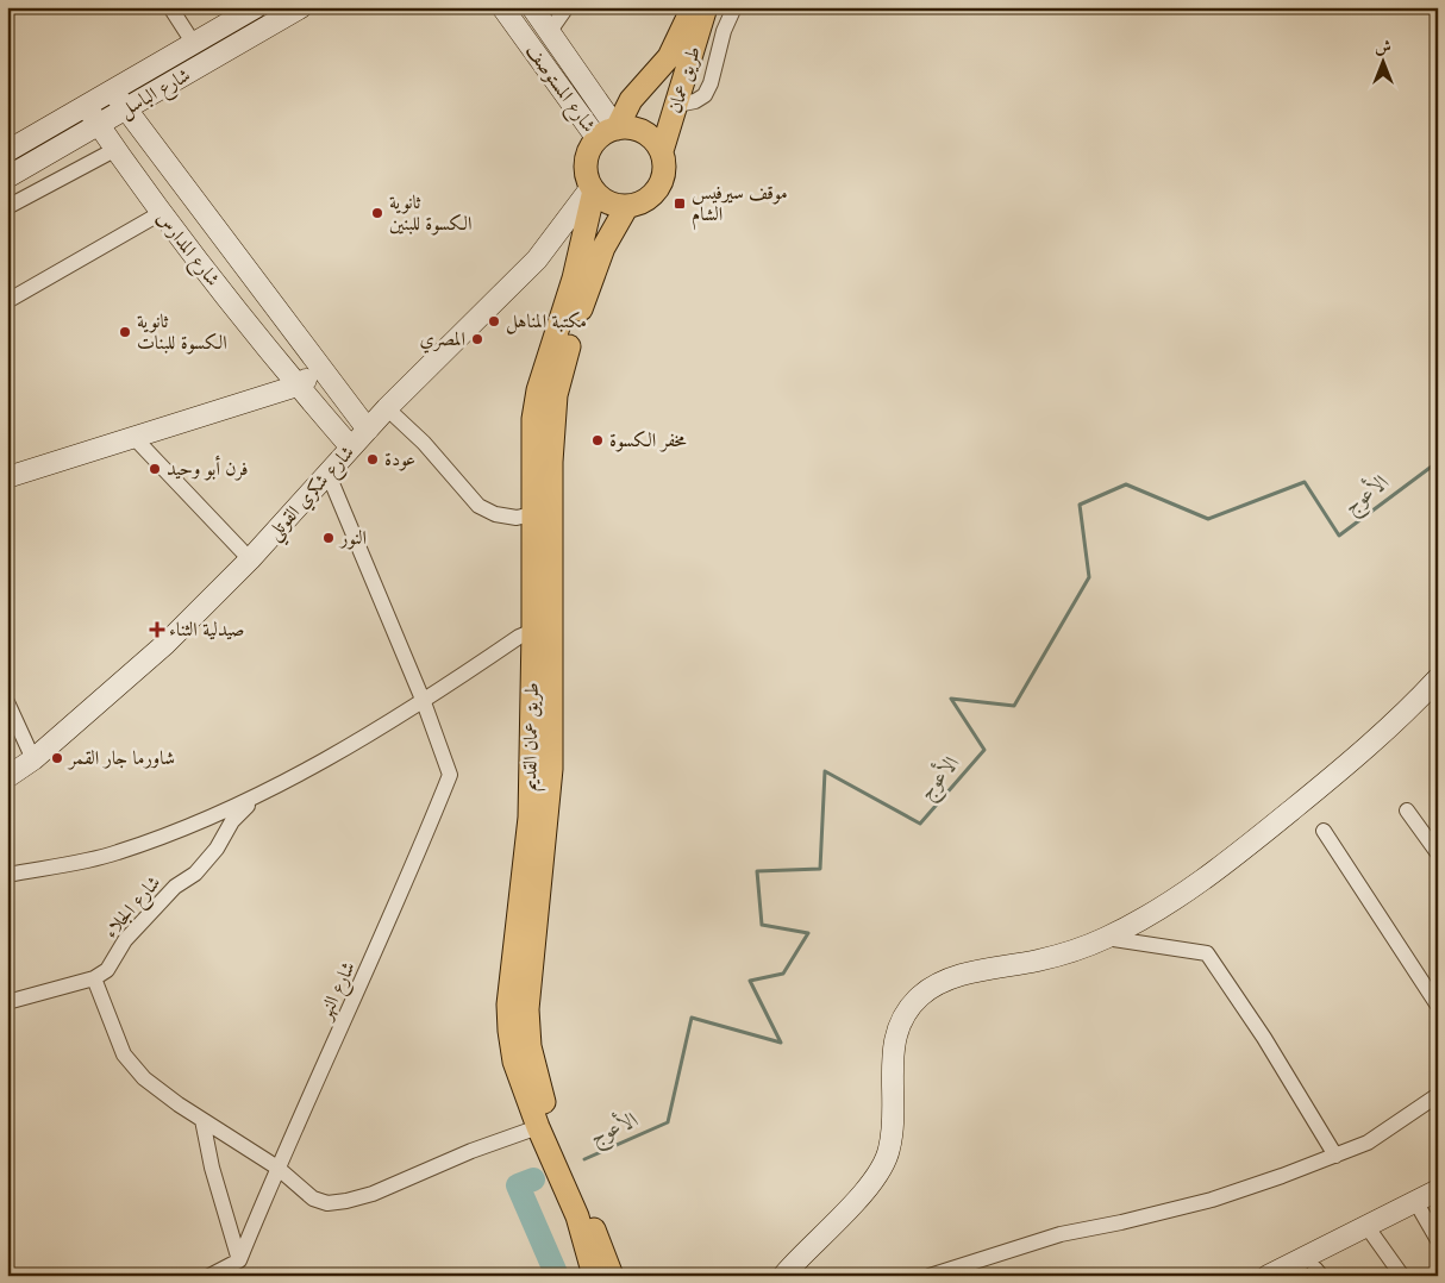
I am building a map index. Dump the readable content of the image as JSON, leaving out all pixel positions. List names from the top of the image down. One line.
{"streets":{"main road":["طريق عمان","طريق عمان القديم"],"street":["شارع المستوصف","شارع الباسل","شارع المدارس","شارع شكري القوتلي","شارع الجلاء","شارع النهر"]},"crossings":[["طريق عمان","شارع المستوصف"],["طريق عمان","شارع شكري القوتلي"],["طريق عمان","طريق عمان القديم"],["شارع المستوصف","شارع شكري القوتلي"],["شارع المستوصف","طريق عمان القديم"],["شارع الباسل","شارع المدارس"],["شارع المدارس","شارع شكري القوتلي"],["شارع شكري القوتلي","طريق عمان القديم"],["شارع شكري القوتلي","شارع النهر"]],"water":["الأعوج"],"places":{"transit":["موقف سيرفيس الشام"],"other":["ثانوية الكسوة للبنين","مكتبة المناهل","ثانوية الكسوة للبنات","المصري","مخفر الكسوة","عودة","فرن أبو وحيد","النور","شاورما جار القمر"],"health":["صيدلية الثناء"]},"north":"top"}
